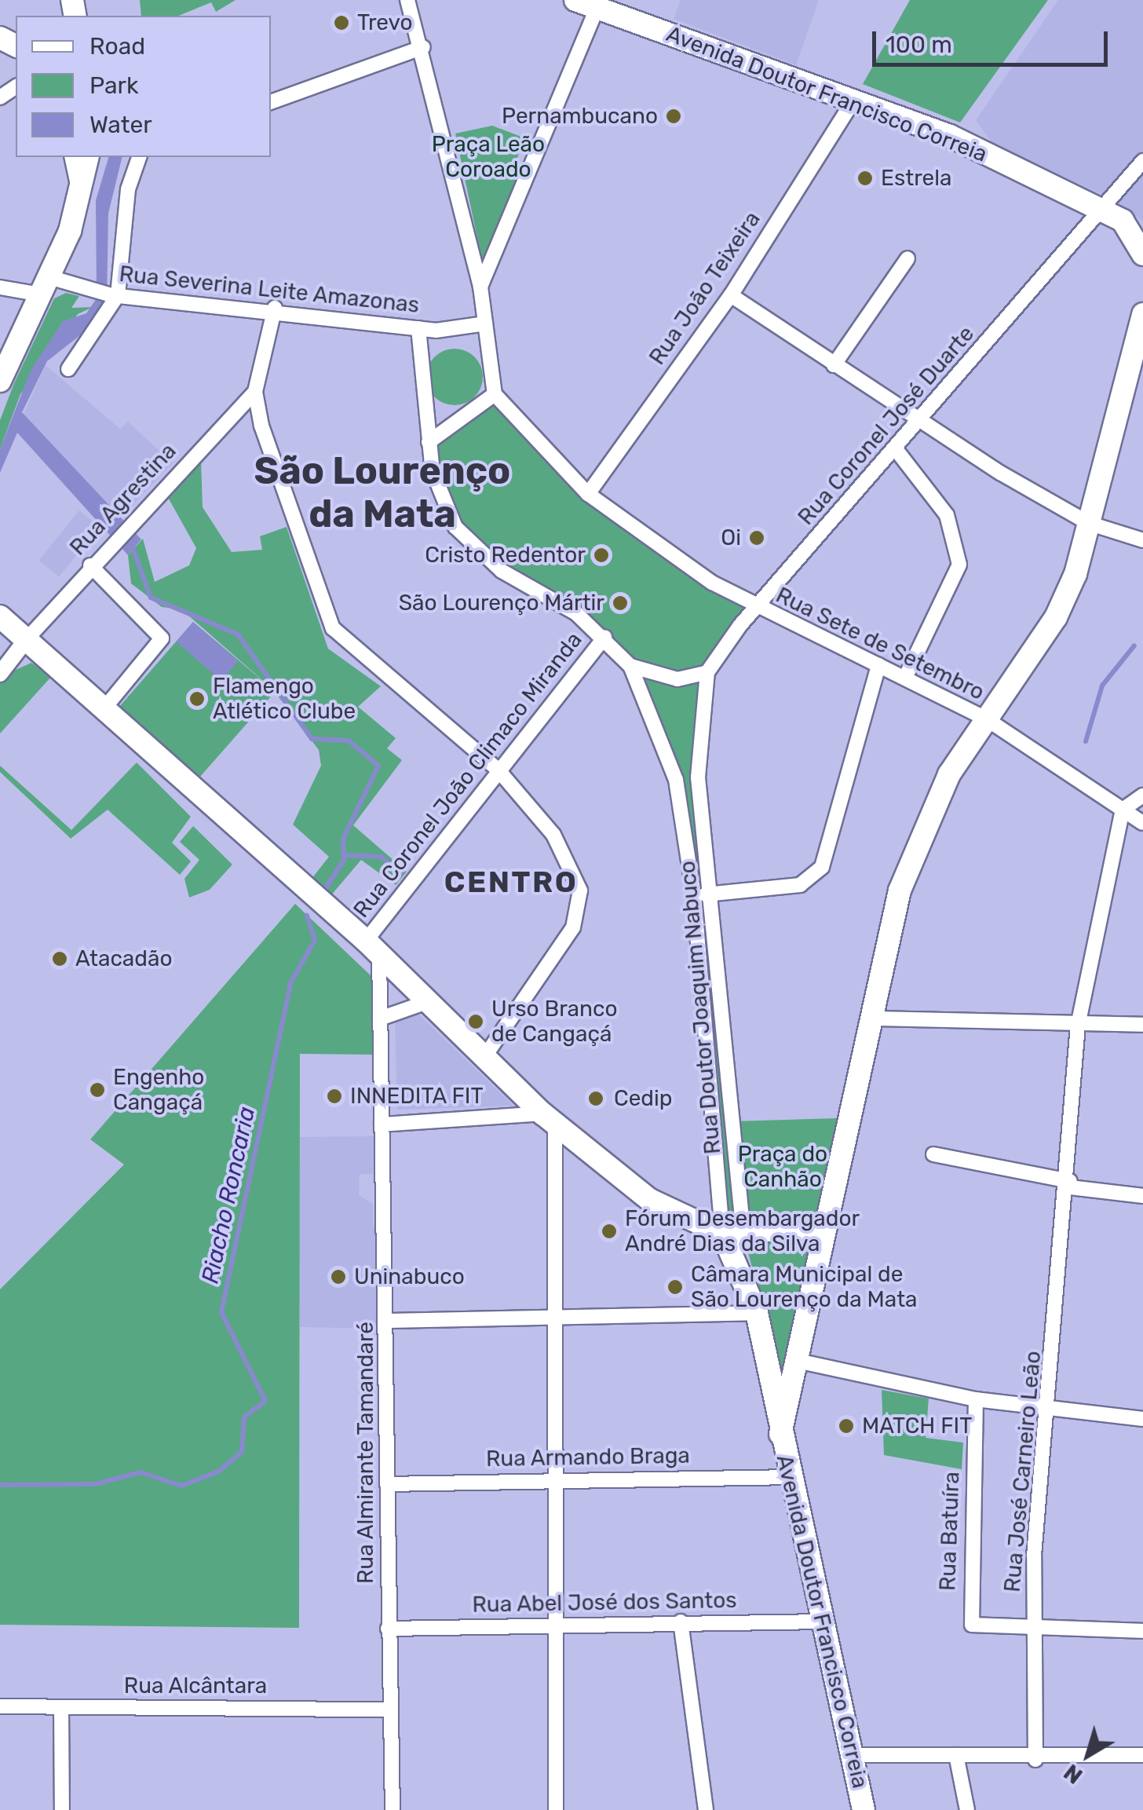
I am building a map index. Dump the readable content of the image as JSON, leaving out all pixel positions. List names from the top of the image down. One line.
{"streets":{"main road":["Avenida Doutor Francisco Correia"],"street":["Rua João Teixeira","Rua Severina Leite Amazonas","Rua Coronel José Duarte","Rua Agrestina","Rua Sete de Setembro","Rua Coronel João Climaco Miranda","Rua Doutor Joaquim Nabuco","Rua Almirante Tamandaré","Rua Armando Braga","Rua José Carneiro Leão","Rua Batuíra","Rua Abel José dos Santos","Rua Alcântara"]},"crossings":[["Avenida Doutor Francisco Correia","Rua João Teixeira"],["Avenida Doutor Francisco Correia","Rua Coronel José Duarte"],["Avenida Doutor Francisco Correia","Rua Sete de Setembro"],["Avenida Doutor Francisco Correia","Rua Doutor Joaquim Nabuco"],["Avenida Doutor Francisco Correia","Rua Armando Braga"],["Avenida Doutor Francisco Correia","Rua Abel José dos Santos"],["Rua João Teixeira","Rua Sete de Setembro"],["Rua Coronel José Duarte","Rua Sete de Setembro"],["Rua Coronel José Duarte","Rua Doutor Joaquim Nabuco"],["Rua Sete de Setembro","Rua José Carneiro Leão"],["Rua Coronel João Climaco Miranda","Rua Almirante Tamandaré"],["Rua Almirante Tamandaré","Rua Armando Braga"],["Rua Almirante Tamandaré","Rua Abel José dos Santos"],["Rua Almirante Tamandaré","Rua Alcântara"],["Rua José Carneiro Leão","Rua Batuíra"]],"districts":["São Lourenço da Mata","CENTRO"],"water":["Riacho Roncaria"],"parks":["Praça Leão Coroado","Praça do Canhão"],"places":["Trevo","Pernambucano","Estrela","Oi","Cristo Redentor","São Lourenço Mártir","Flamengo Atlético Clube","Atacadão","Urso Branco de Cangaçá","Engenho Cangaçá","INNEDITA FIT","Cedip","Fórum Desembargador André Dias da Silva","Uninabuco","Câmara Municipal de São Lourenço da Mata","MATCH FIT"],"legend":["Road","Park","Water"],"scale_bar":"100 m","north":"bottom left"}
